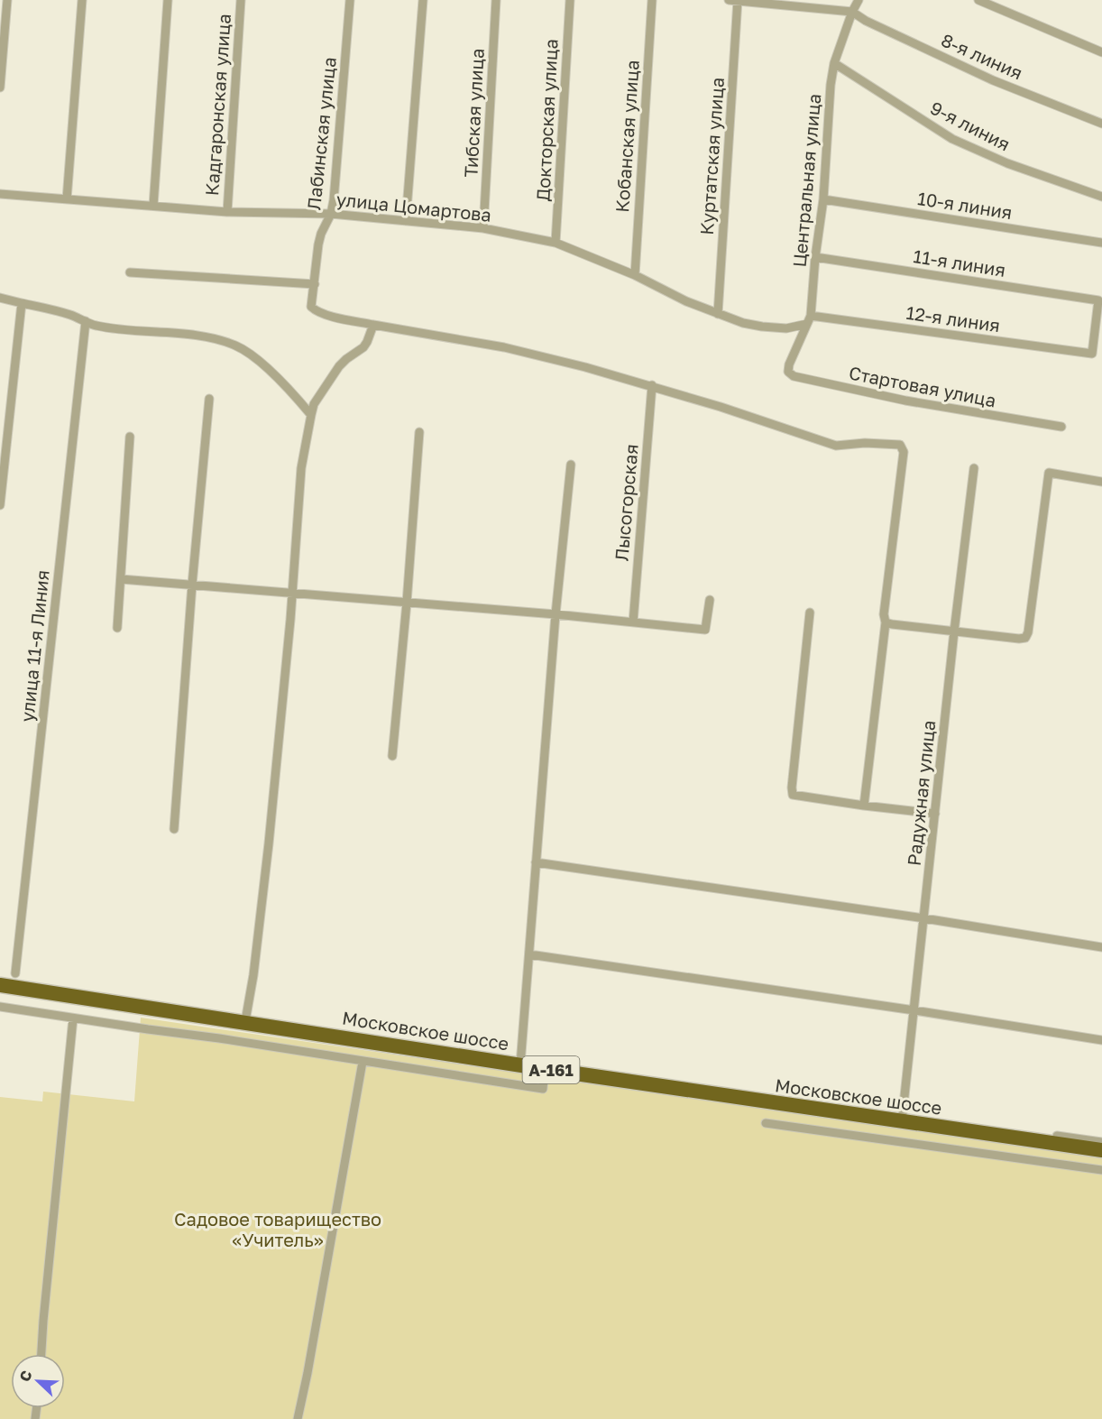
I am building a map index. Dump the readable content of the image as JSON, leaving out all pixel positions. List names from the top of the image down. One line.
{"streets":{"highway":["Московское шоссе","А-161"],"street":["8-я линия","Кадгаронская улица","Тибская улица","Докторская улица","9-я линия","Лабинская улица","Кобанская улица","Куртатская улица","Центральная улица","10-я линия","улица Цомартова","11-я линия","12-я линия","Стартовая улица","Лысогорская","улица 11-я Линия","Радужная улица"]},"crossings":[["8-я линия","Центральная улица"],["Кадгаронская улица","улица Цомартова"],["Тибская улица","улица Цомартова"],["Докторская улица","улица Цомартова"],["9-я линия","Центральная улица"],["Лабинская улица","улица Цомартова"],["Кобанская улица","улица Цомартова"],["Куртатская улица","улица Цомартова"],["Центральная улица","10-я линия"],["Центральная улица","улица Цомартова"],["Центральная улица","11-я линия"],["Центральная улица","12-я линия"],["Центральная улица","Стартовая улица"],["улица Цомартова","12-я линия"],["11-я линия","12-я линия"],["Радужная улица","Московское шоссе"]],"parks":["Садовое товарищество «Учитель»"],"north":"top left"}
